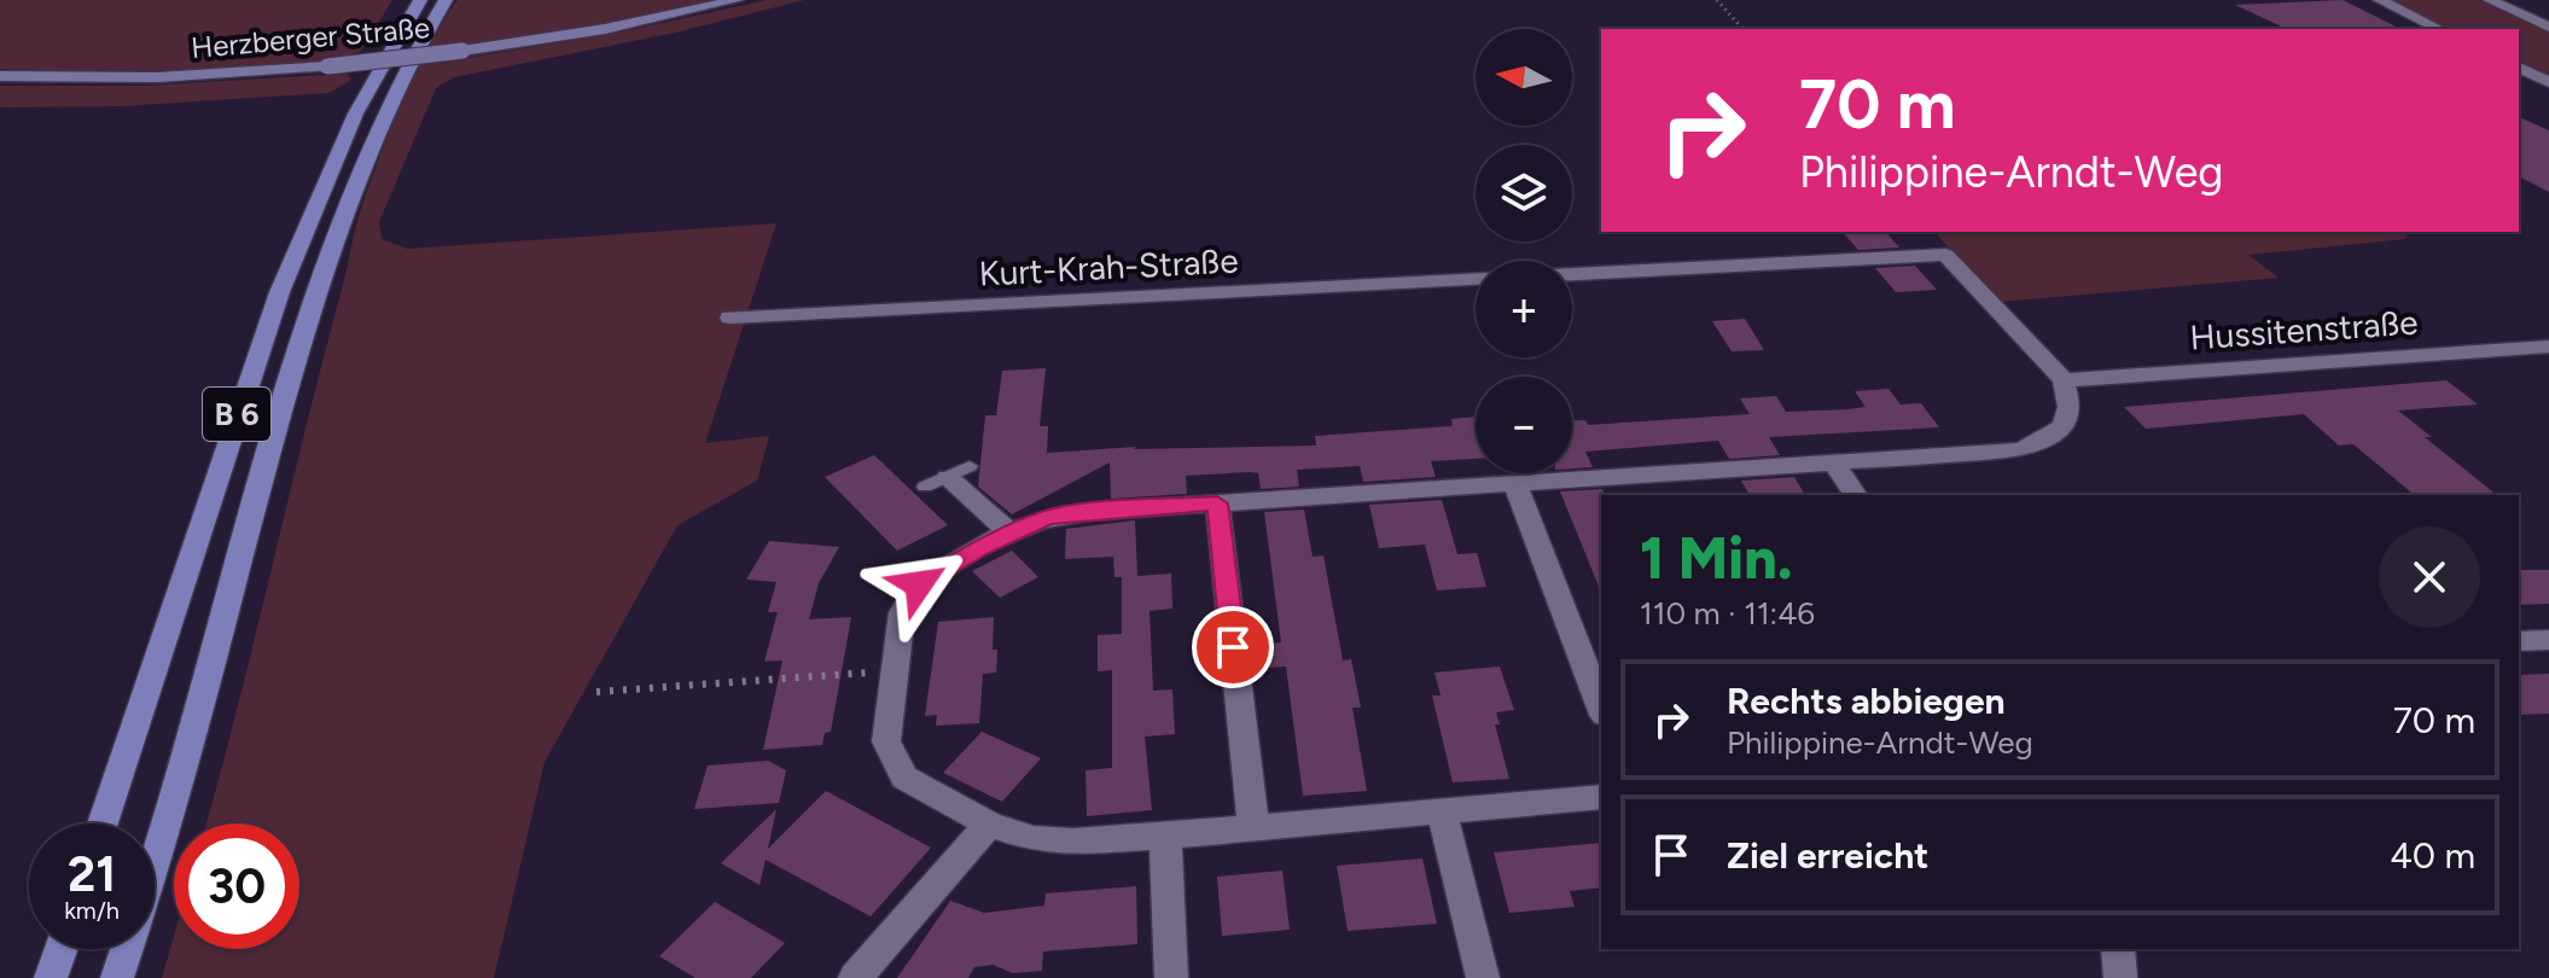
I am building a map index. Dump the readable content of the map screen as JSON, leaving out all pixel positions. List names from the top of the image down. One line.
{"streets":{"main road":["Herzberger Straße","B 6"],"street":["Kurt-Krah-Straße","Hussitenstraße"]},"north":"left","page":{"map_buttons":["+","−"],"turn":["70 m","Philippine-Arndt-Weg"],"heading":["1 Min.","110 m · 11:46"],"list":[{"name":"Rechts abbiegen","note":"Philippine-Arndt-Weg","value":"70 m"},{"name":"Ziel erreicht","value":"40 m"}],"speed":"21 km/h","limit":"30"}}
